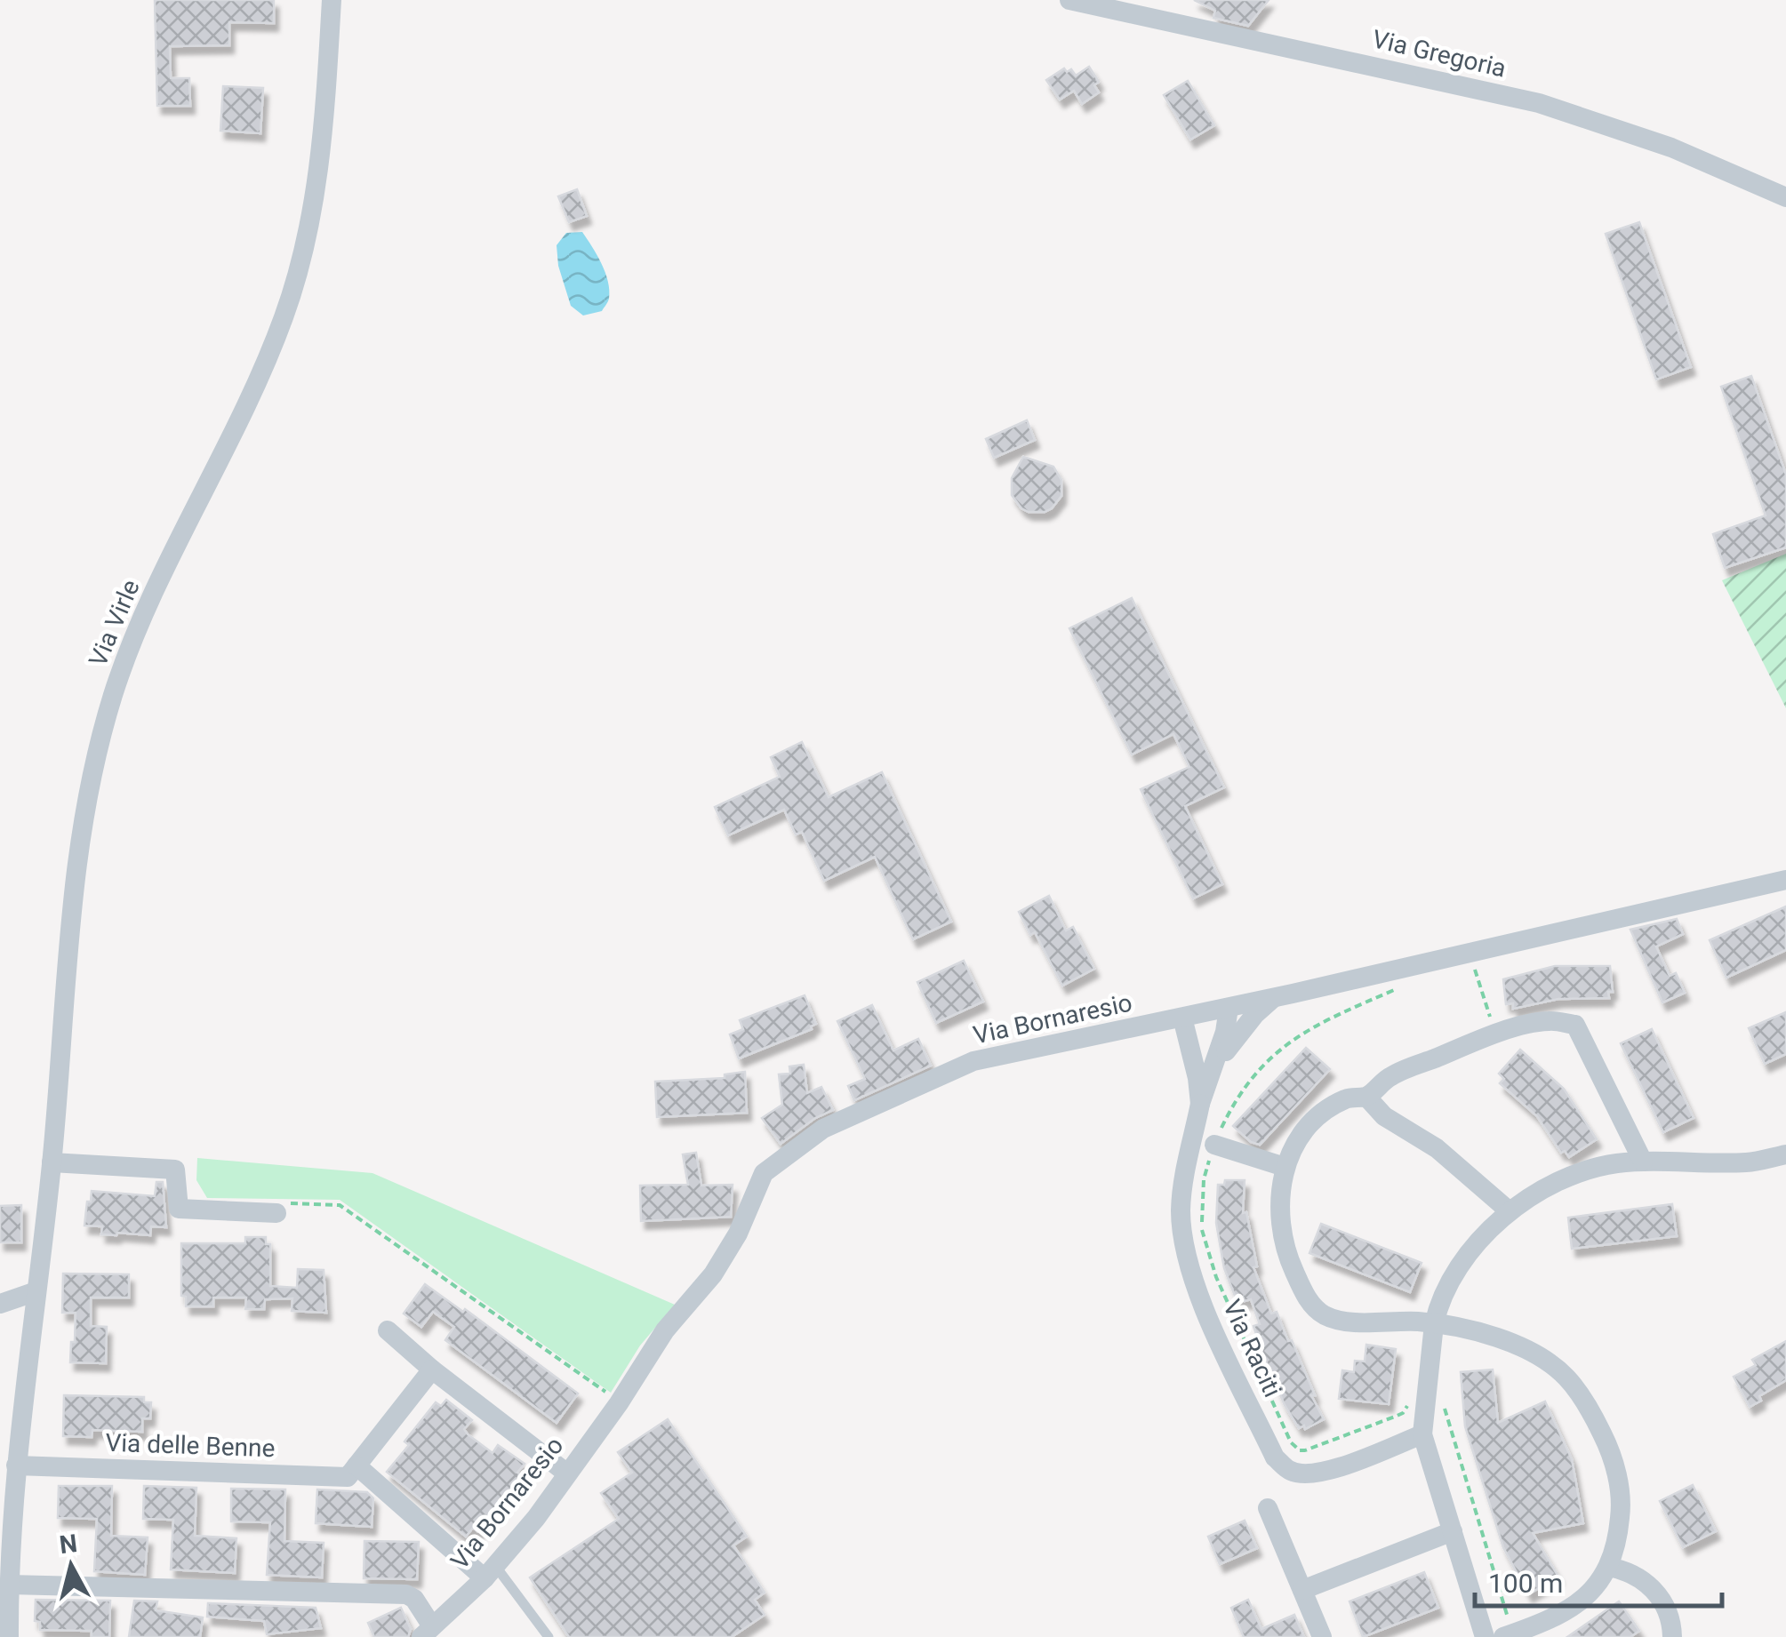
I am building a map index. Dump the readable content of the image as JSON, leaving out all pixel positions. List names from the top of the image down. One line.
{"streets":{"street":["Via Gregoria","Via Virle","Via Bornaresio","Via Raciti","Via delle Benne"]},"crossings":[["Via Virle","Via delle Benne"],["Via Bornaresio","Via Raciti"]],"scale_bar":"100 m","north":"top"}
